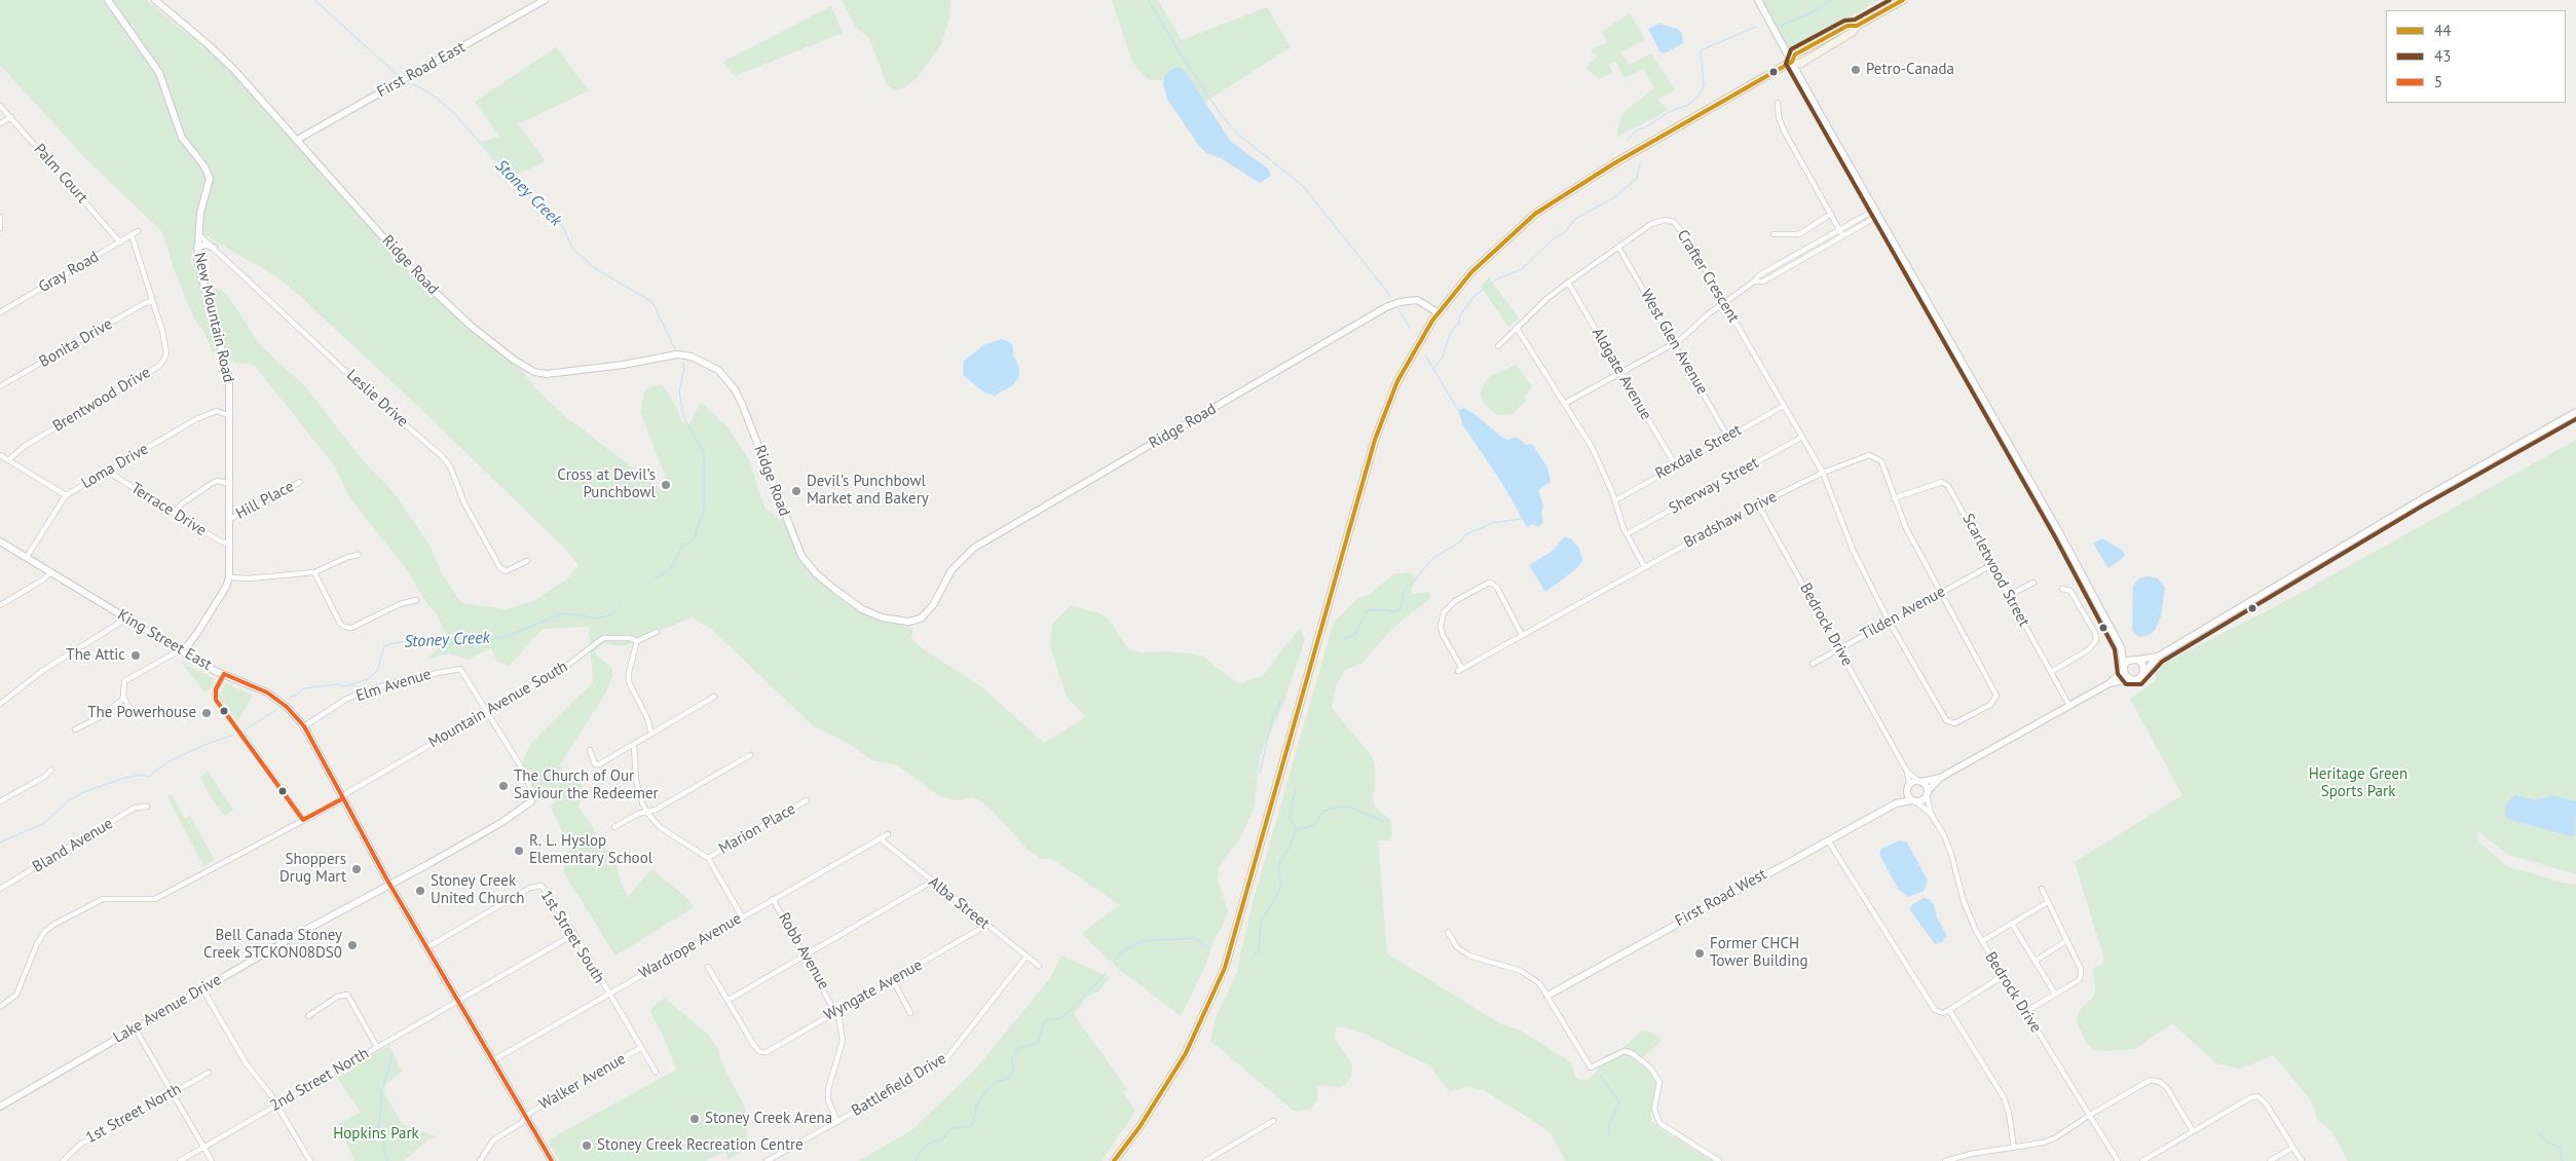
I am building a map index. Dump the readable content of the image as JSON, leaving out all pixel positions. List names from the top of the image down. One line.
{"streets":{"main road":["First Road East","Ridge Road","New Mountain Road","King Street East","First Road West","Lake Avenue Drive"],"street":["Palm Court","Gray Road","Crafter Crescent","West Glen Avenue","Bonita Drive","Aldgate Avenue","Leslie Drive","Brentwood Drive","Rexdale Street","Loma Drive","Sherway Street","Hill Place","Terrace Drive","Bradshaw Drive","Scarletwood Street","Tilden Avenue","Bedrock Drive","Elm Avenue","Mountain Avenue South","Marion Place","Bland Avenue","Alba Street","1st Street South","Wardrope Avenue","Robb Avenue","Wyngate Avenue","2nd Street North","Walker Avenue","Battlefield Drive","1st Street North"]},"crossings":[["First Road East","Ridge Road"],["Palm Court","Gray Road"],["Gray Road","Brentwood Drive"],["Crafter Crescent","West Glen Avenue"],["Crafter Crescent","Aldgate Avenue"],["Crafter Crescent","Rexdale Street"],["Crafter Crescent","Sherway Street"],["Crafter Crescent","Bradshaw Drive"],["Crafter Crescent","Tilden Avenue"],["New Mountain Road","Leslie Drive"],["New Mountain Road","Loma Drive"],["New Mountain Road","Hill Place"],["New Mountain Road","Terrace Drive"],["New Mountain Road","King Street East"],["West Glen Avenue","Rexdale Street"],["Bonita Drive","Brentwood Drive"],["Aldgate Avenue","Rexdale Street"],["Loma Drive","Terrace Drive"],["Loma Drive","King Street East"],["Bradshaw Drive","Scarletwood Street"],["Bradshaw Drive","Tilden Avenue"],["Bradshaw Drive","Bedrock Drive"],["Scarletwood Street","Tilden Avenue"],["Scarletwood Street","First Road West"],["Tilden Avenue","Bedrock Drive"],["Bedrock Drive","First Road West"],["King Street East","Elm Avenue"],["King Street East","Mountain Avenue South"],["King Street East","1st Street South"],["King Street East","Wardrope Avenue"],["King Street East","Lake Avenue Drive"],["King Street East","2nd Street North"],["King Street East","Walker Avenue"],["Elm Avenue","Mountain Avenue South"],["Alba Street","Wardrope Avenue"],["Alba Street","Wyngate Avenue"],["Alba Street","Battlefield Drive"],["1st Street South","Wardrope Avenue"],["1st Street South","2nd Street North"],["1st Street South","Walker Avenue"],["Wardrope Avenue","Robb Avenue"],["Robb Avenue","Wyngate Avenue"],["Robb Avenue","Battlefield Drive"]],"water":["Stoney Creek"],"parks":["Heritage Green Sports Park","Hopkins Park"],"places":["Petro-Canada","Cross at Devil’s Punchbowl","Devil's Punchbowl Market and Bakery","The Attic","The Powerhouse","The Church of Our Saviour the Redeemer","R. L. Hyslop Elementary School","Shoppers Drug Mart","Stoney Creek United Church","Bell Canada Stoney Creek STCKON08DS0","Former CHCH Tower Building","Stoney Creek Arena","Stoney Creek Recreation Centre"],"lines":["transit line 44","transit line 43","transit line 5"],"legend":["44","43","5"]}
